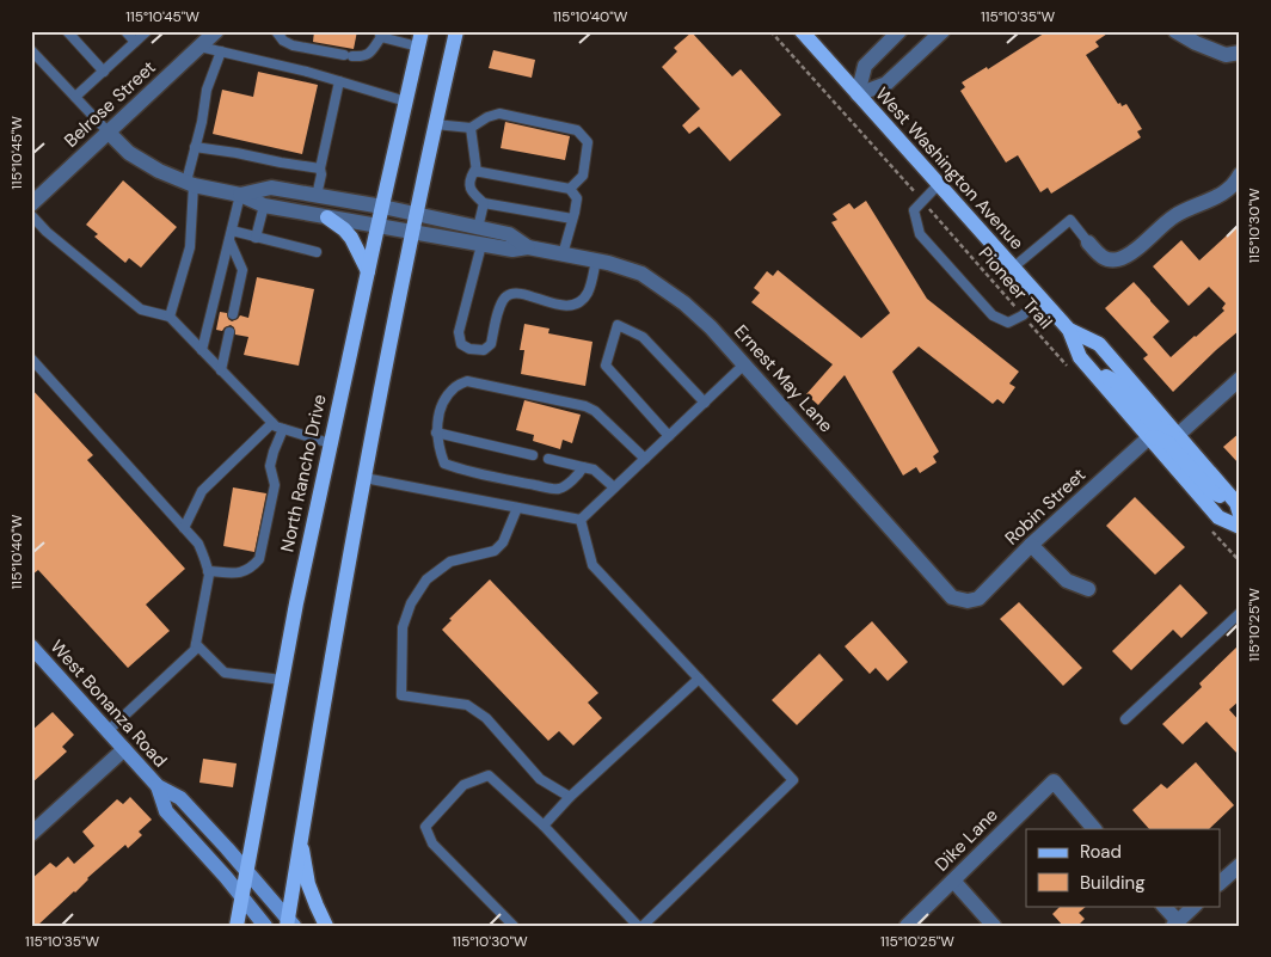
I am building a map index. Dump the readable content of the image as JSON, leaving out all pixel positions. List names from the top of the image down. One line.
{"streets":{"main road":["West Washington Avenue","North Rancho Drive"],"street":["Belrose Street","Ernest May Lane","Robin Street","West Bonanza Road","Dike Lane"],"path":["Pioneer Trail"]},"crossings":[["Belrose Street","Ernest May Lane"],["West Washington Avenue","Pioneer Trail"],["West Washington Avenue","Robin Street"],["Ernest May Lane","North Rancho Drive"],["Ernest May Lane","Robin Street"],["North Rancho Drive","West Bonanza Road"]],"legend":["Road","Building"],"coordinates":["115°10'45\"W","115°10'40\"W","115°10'35\"W","115°10'30\"W","115°10'25\"W"]}
